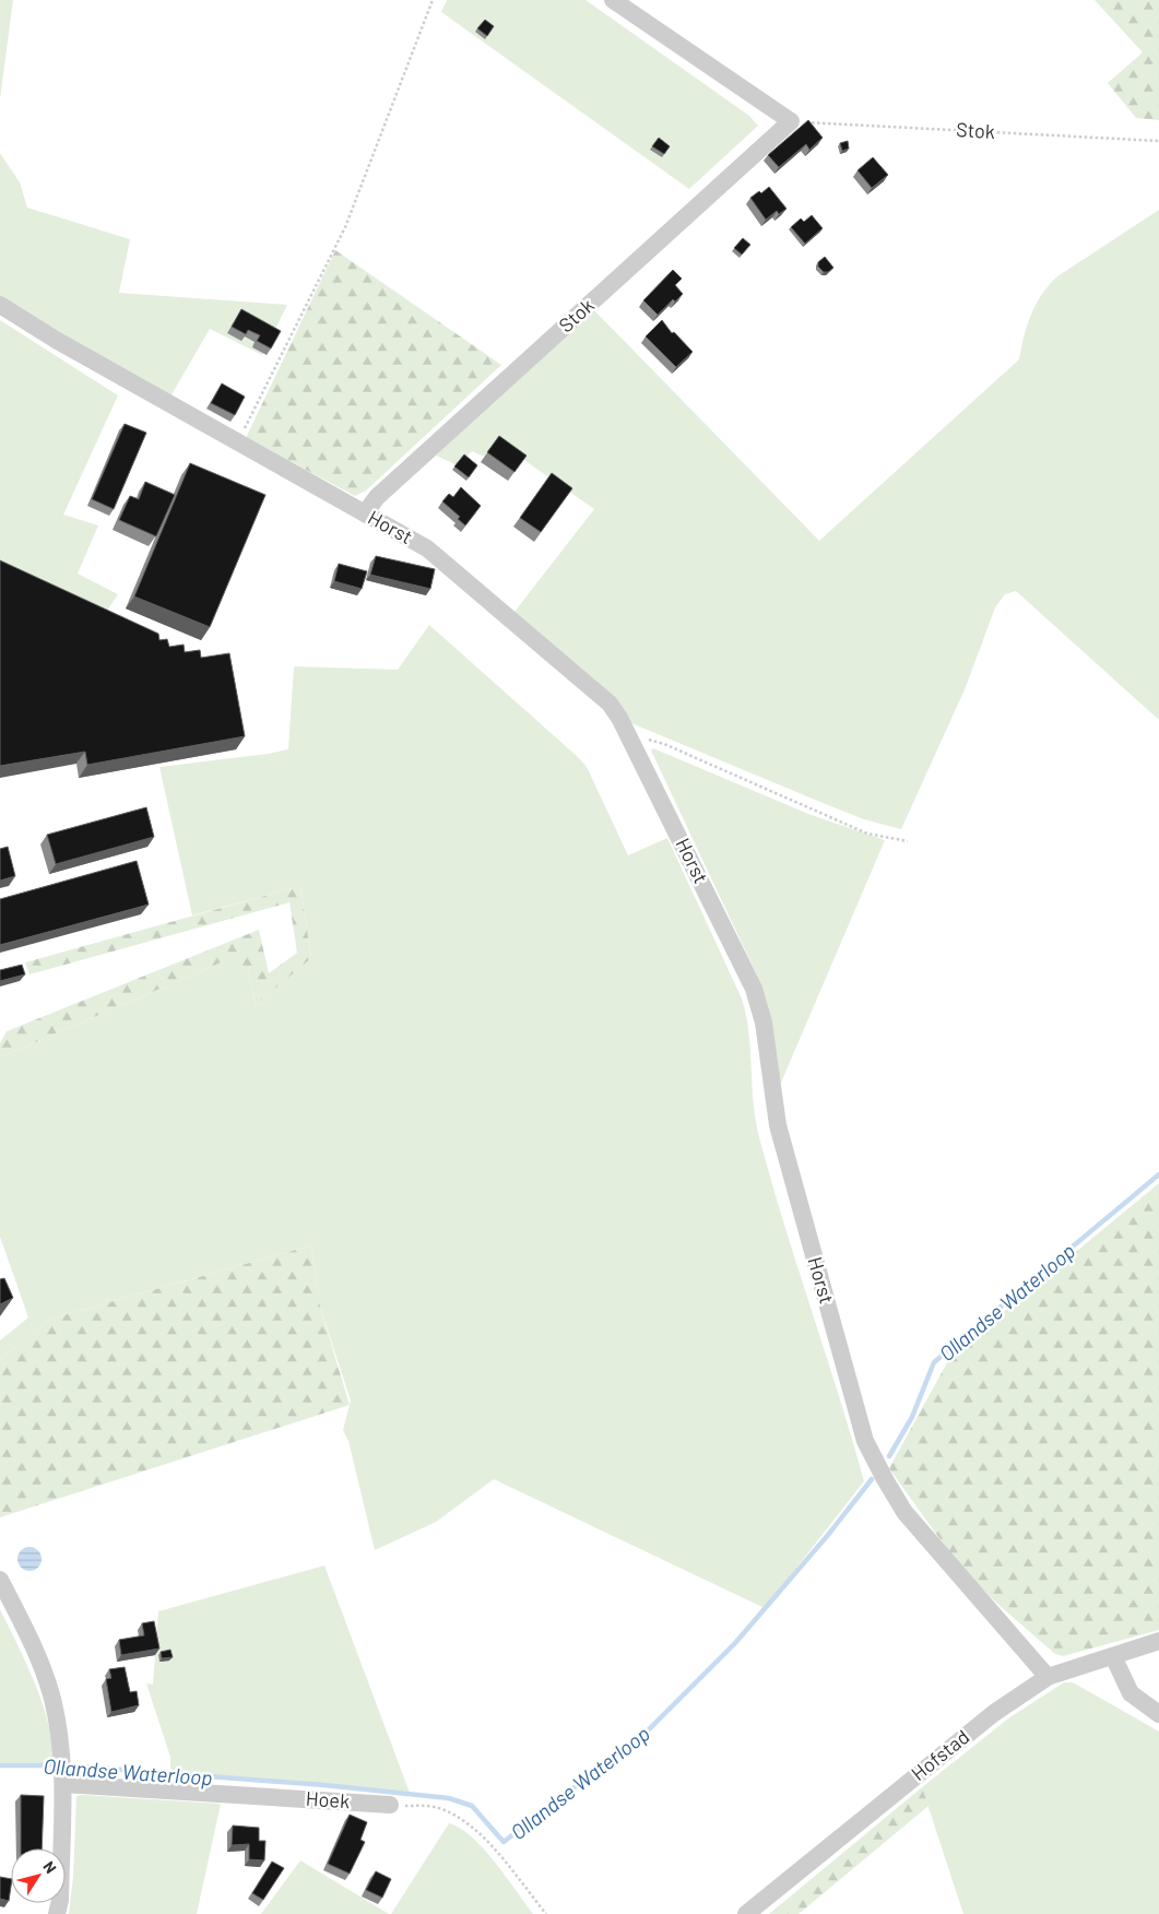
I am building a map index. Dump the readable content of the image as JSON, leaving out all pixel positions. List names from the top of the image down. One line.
{"streets":{"street":["Stok","Horst","Hofstad","Hoek"]},"crossings":[["Stok","Horst"],["Horst","Hofstad"]],"water":["Ollandse Waterloop"],"north":"top right"}
